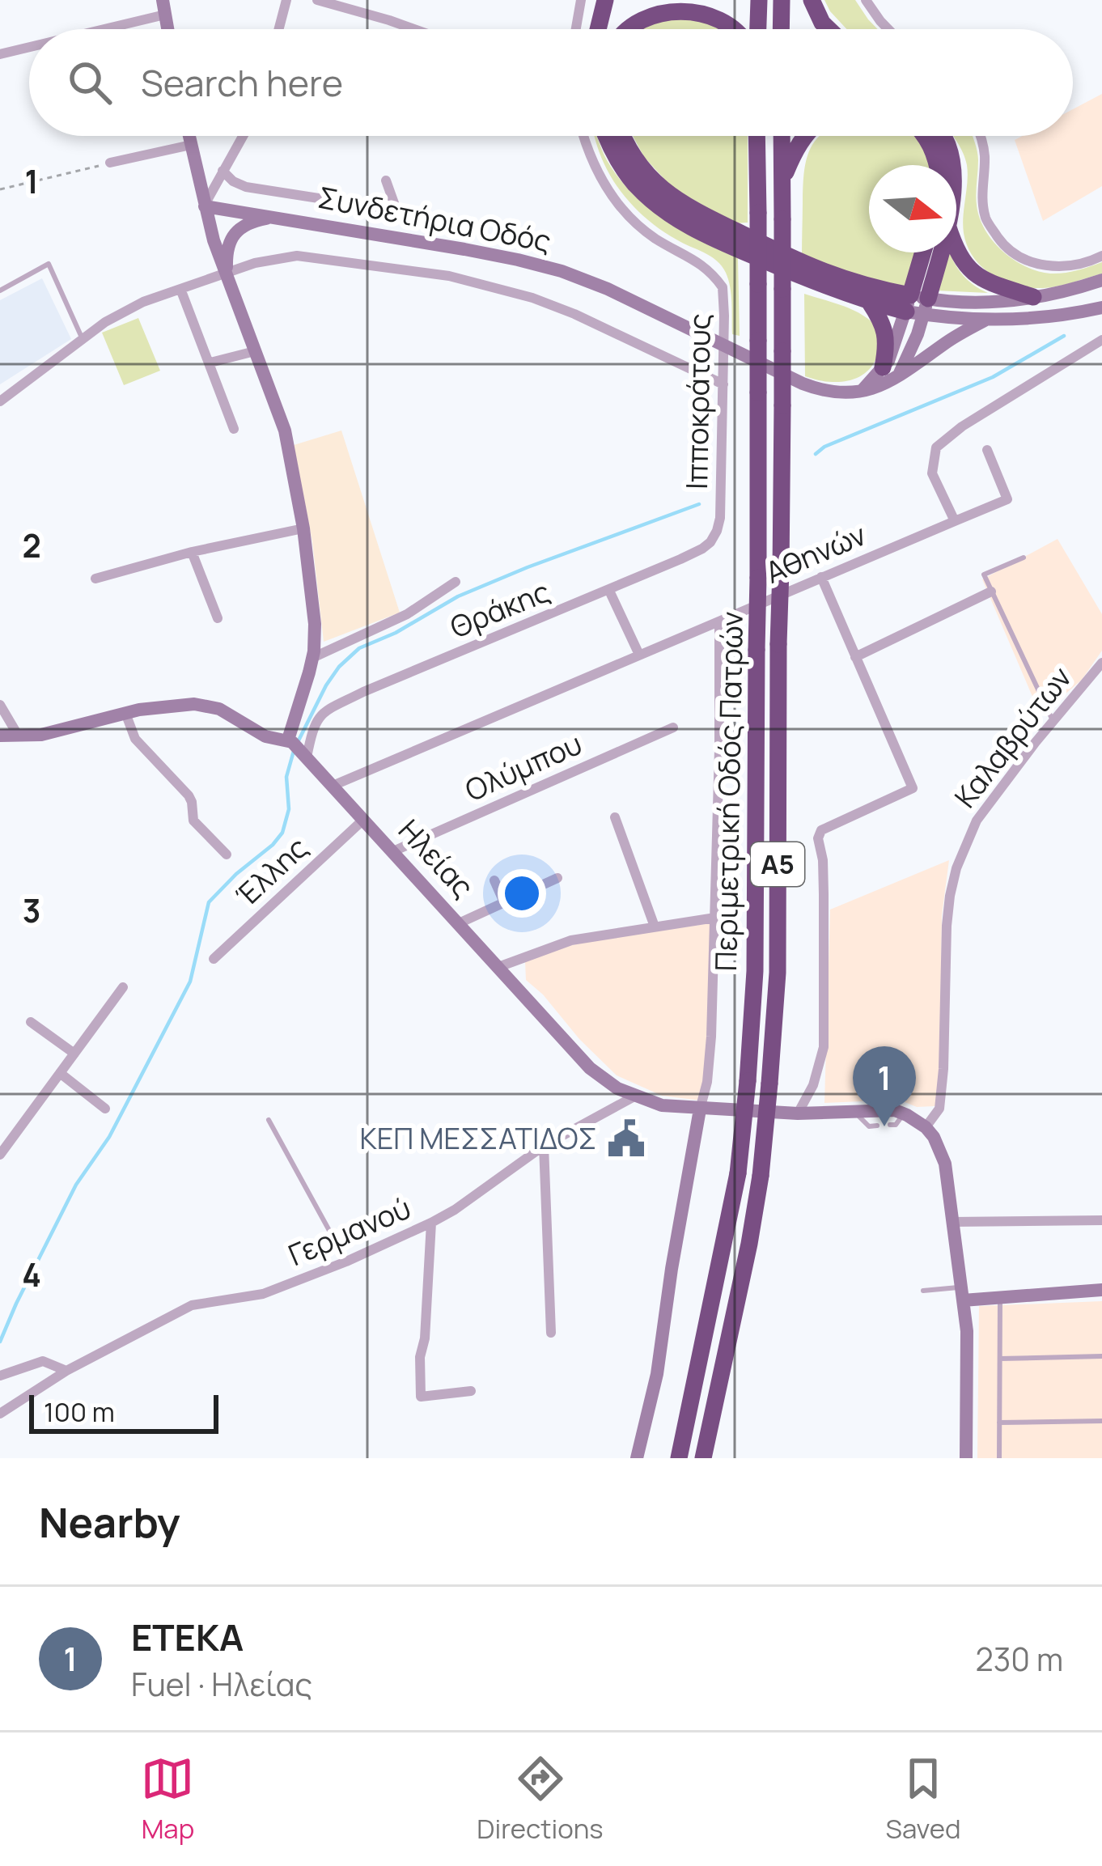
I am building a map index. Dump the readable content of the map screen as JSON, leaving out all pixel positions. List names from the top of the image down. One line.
{"streets":{"highway":["Περιμετρική Οδός Πατρών","Α5"],"main road":["Συνδετήρια Οδός","Ηλείας"],"street":["Ιπποκράτους","Αθηνών","Θράκης","Καλαβρύτων","Ολύμπου","Έλλης","Γερμανού"]},"crossings":[["Συνδετήρια Οδός","Ιπποκράτους"],["Ιπποκράτους","Θράκης"],["Αθηνών","Ηλείας"],["Θράκης","Ηλείας"],["Καλαβρύτων","Ηλείας"],["Ολύμπου","Ηλείας"],["Ηλείας","Έλλης"],["Ηλείας","Γερμανού"]],"places":{"public building":["ΚΕΠ ΜΕΣΣΑΤΙΔΟΣ"]},"scale_bar":"100 m","north":"right","page":{"search":"Search here","pins":"1","scale":"100 m","heading":"Nearby","list":[{"mark":"1","name":"ΕΤΕΚΑ","note":"Fuel · Ηλείας","value":"230 m"}],"nav":["Map","Directions","Saved"]},"grid":{"rows":["1","2","3","4"]}}
